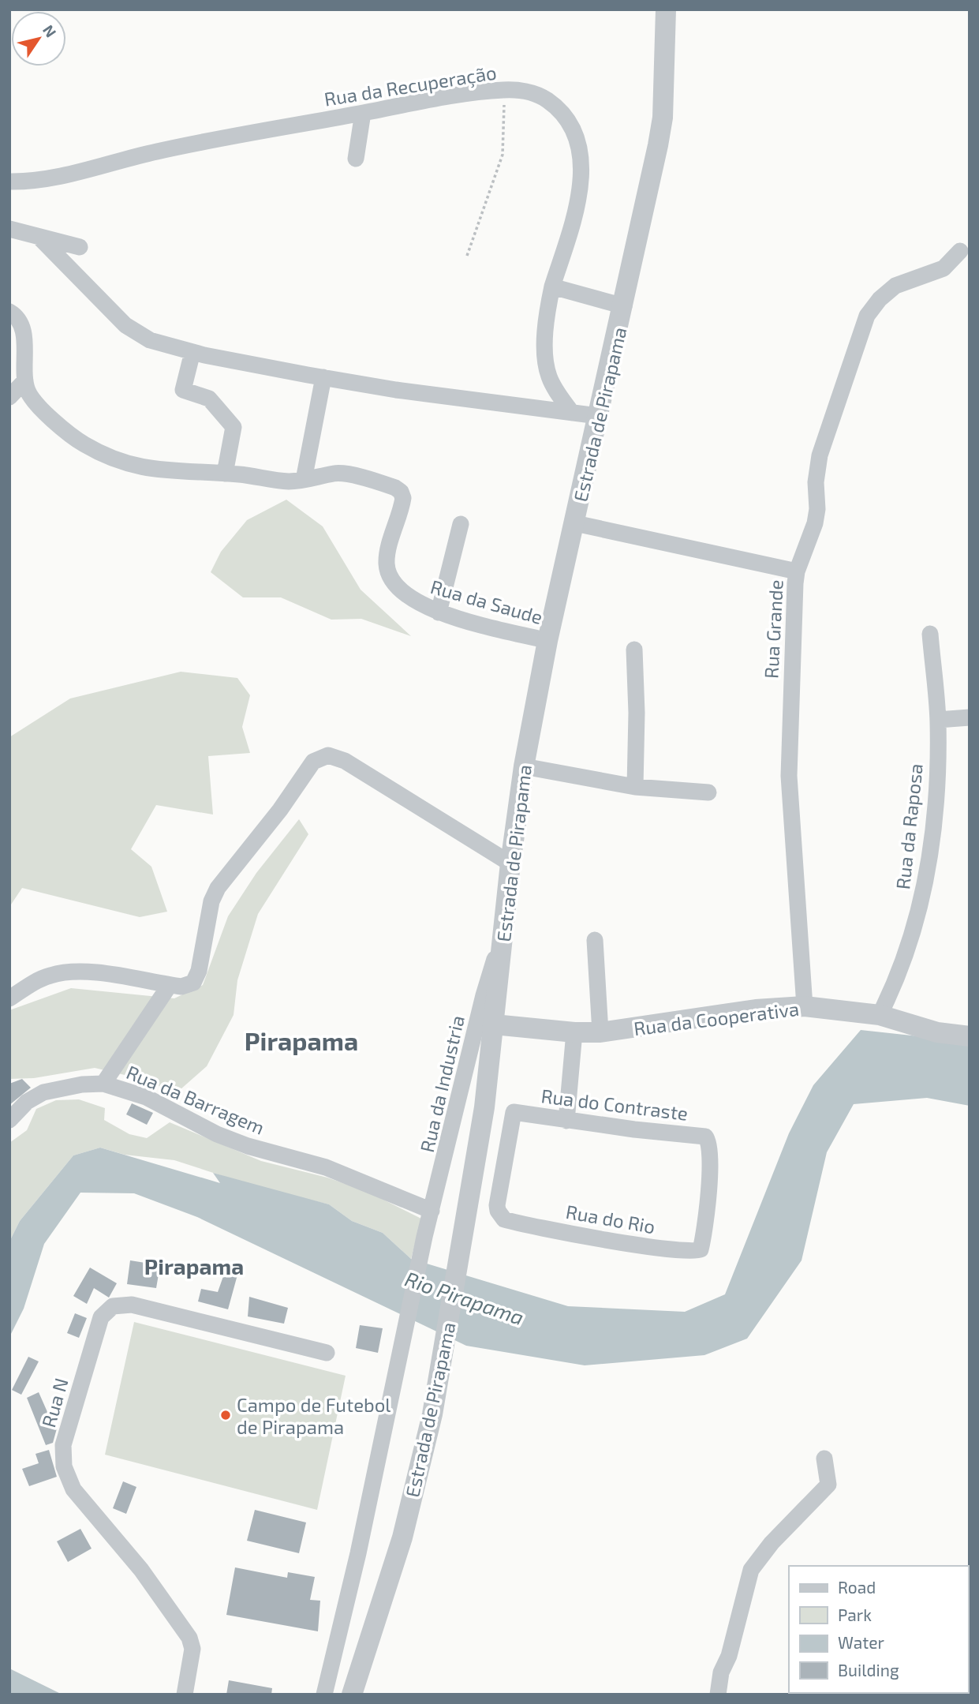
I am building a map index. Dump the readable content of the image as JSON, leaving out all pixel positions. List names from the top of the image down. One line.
{"streets":{"street":["Rua da Recuperação","Estrada de Pirapama","Rua da Saude","Rua Grande","Rua da Raposa","Rua da Cooperativa","Rua da Industria","Rua da Barragem","Rua do Contraste","Rua do Rio","Rua N"]},"crossings":[["Estrada de Pirapama","Rua da Saude"],["Estrada de Pirapama","Rua da Cooperativa"],["Estrada de Pirapama","Rua da Industria"],["Rua Grande","Rua da Cooperativa"],["Rua da Raposa","Rua da Cooperativa"],["Rua da Cooperativa","Rua da Industria"],["Rua da Industria","Rua da Barragem"],["Rua do Contraste","Rua do Rio"]],"districts":["Pirapama","Pirapama"],"water":["Rio Pirapama"],"places":["Campo de Futebol de Pirapama"],"legend":["Road","Park","Water","Building"],"north":"top right"}
